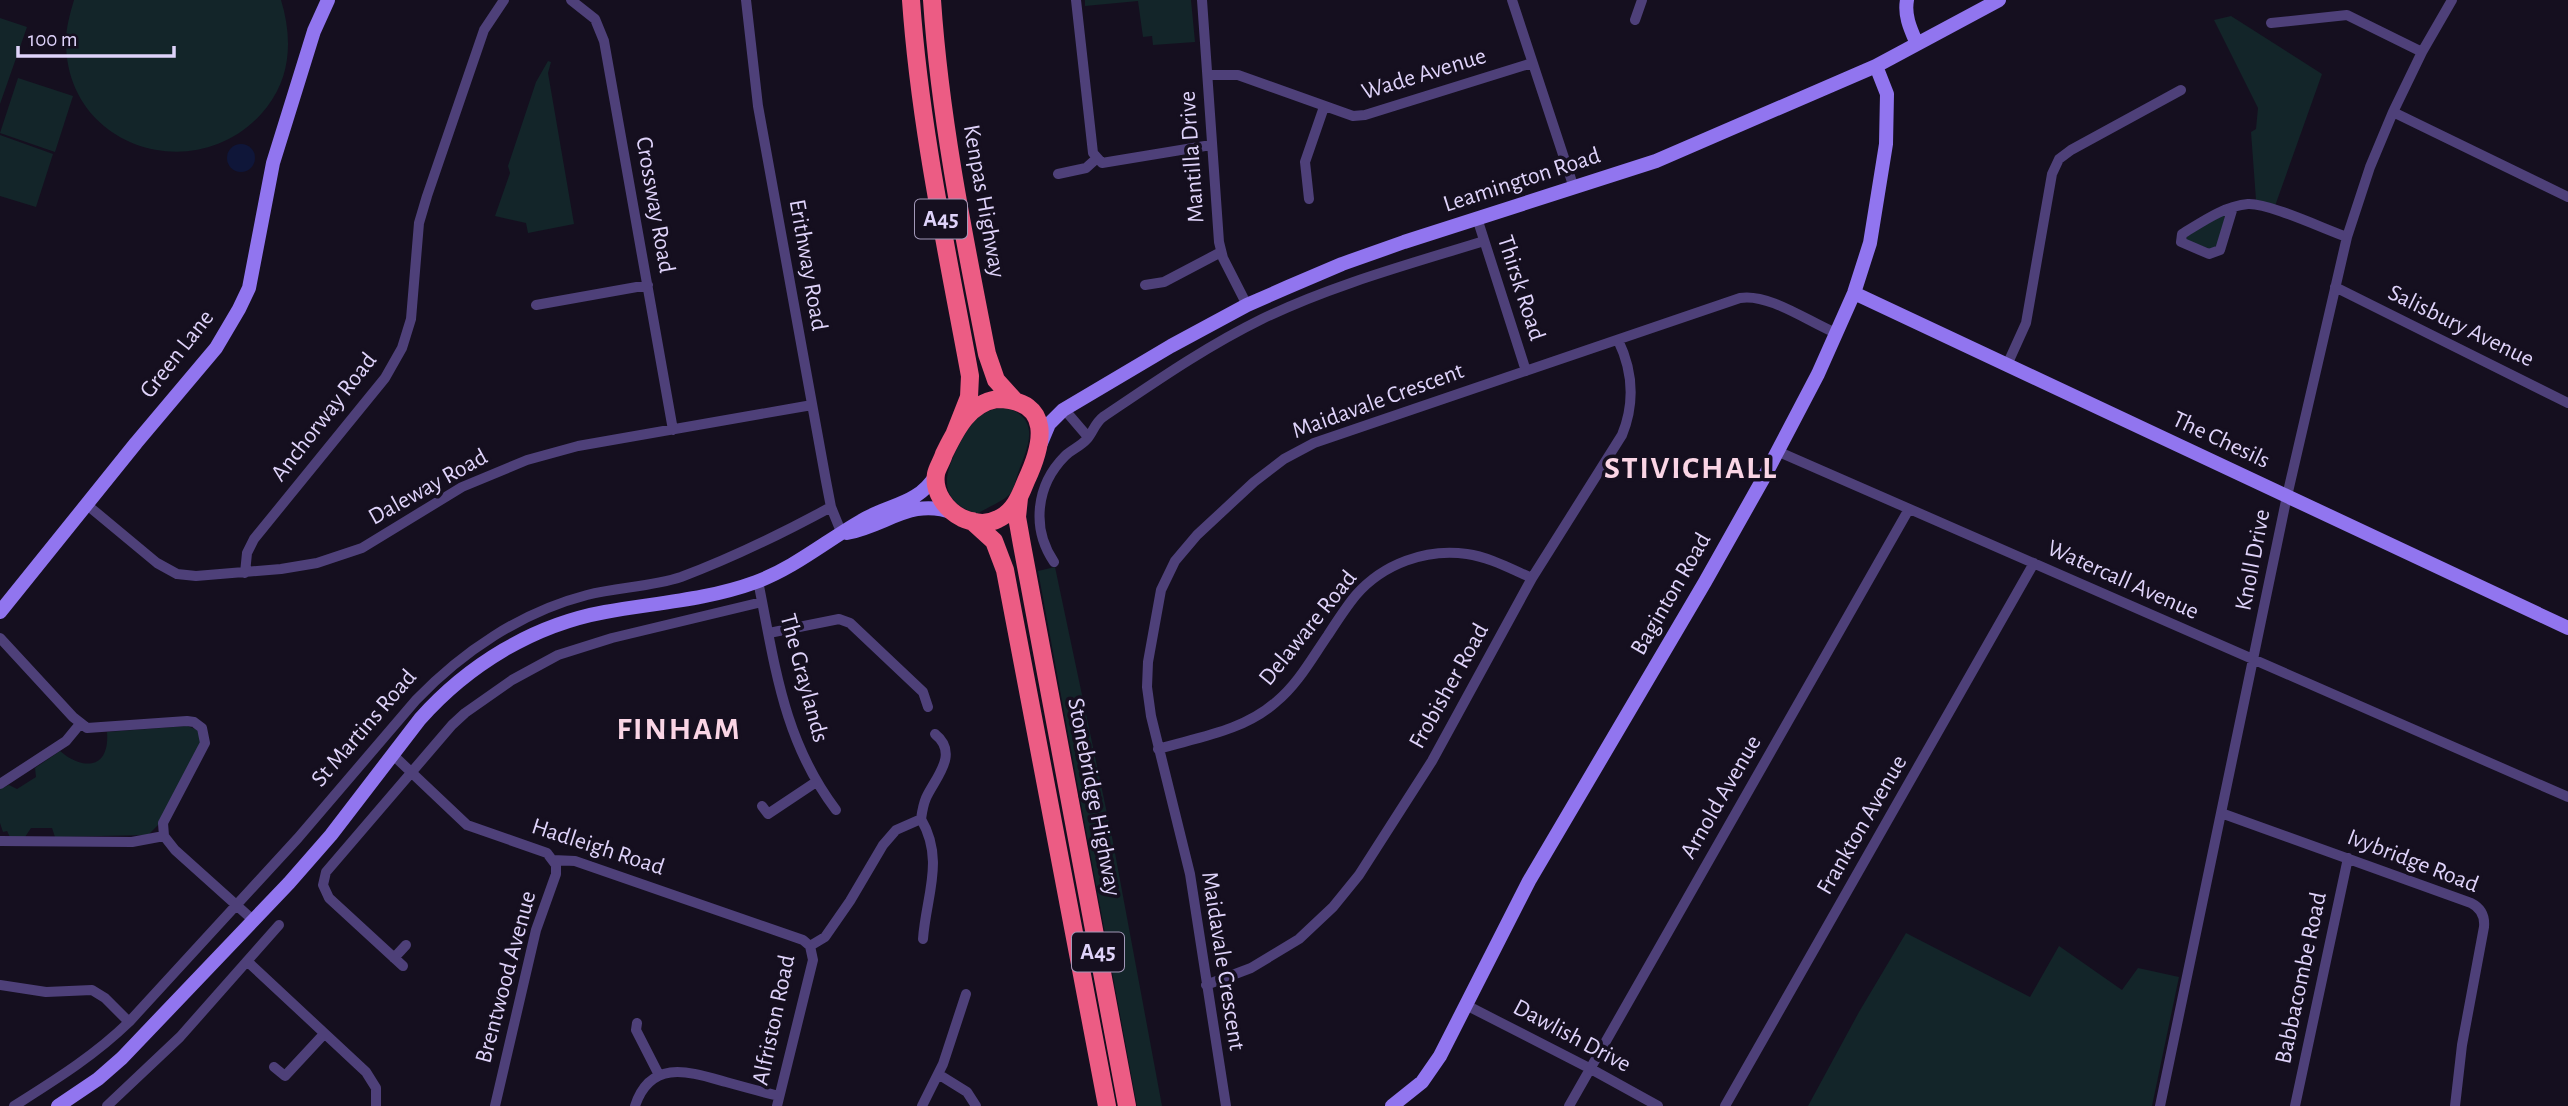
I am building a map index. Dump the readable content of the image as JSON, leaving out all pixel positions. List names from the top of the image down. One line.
{"streets":{"highway":["Kenpas Highway","A45","Stonebridge Highway"],"street":["Wade Avenue","Mantilla Drive","Leamington Road","Crossway Road","Erithway Road","Thirsk Road","Salisbury Avenue","Green Lane","Maidavale Crescent","Anchorway Road","The Chesils","Daleway Road","Knoll Drive","Watercall Avenue","Baginton Road","Delaware Road","The Graylands","Frobisher Road","St Martins Road","Arnold Avenue","Frankton Avenue","Hadleigh Road","Ivybridge Road","Brentwood Avenue","Babbacombe Road","Alfriston Road","Dawlish Drive"]},"crossings":[["Wade Avenue","Mantilla Drive"],["Mantilla Drive","Leamington Road"],["Leamington Road","Kenpas Highway"],["Leamington Road","Thirsk Road"],["Leamington Road","Baginton Road"],["Leamington Road","St Martins Road"],["Leamington Road","Stonebridge Highway"],["Kenpas Highway","St Martins Road"],["Kenpas Highway","Stonebridge Highway"],["Crossway Road","Daleway Road"],["Erithway Road","Daleway Road"],["Erithway Road","St Martins Road"],["Thirsk Road","Maidavale Crescent"],["Salisbury Avenue","Knoll Drive"],["Green Lane","Daleway Road"],["Maidavale Crescent","Baginton Road"],["Maidavale Crescent","Delaware Road"],["Maidavale Crescent","Frobisher Road"],["Anchorway Road","Daleway Road"],["The Chesils","Knoll Drive"],["The Chesils","Baginton Road"],["Knoll Drive","Watercall Avenue"],["Knoll Drive","Ivybridge Road"],["Watercall Avenue","Baginton Road"],["Watercall Avenue","Arnold Avenue"],["Watercall Avenue","Frankton Avenue"],["Baginton Road","Dawlish Drive"],["Delaware Road","Frobisher Road"],["The Graylands","St Martins Road"],["St Martins Road","Stonebridge Highway"],["St Martins Road","Hadleigh Road"],["Arnold Avenue","Dawlish Drive"],["Hadleigh Road","Brentwood Avenue"],["Hadleigh Road","Alfriston Road"],["Ivybridge Road","Babbacombe Road"]],"districts":["STIVICHALL","FINHAM"],"scale_bar":"100 m"}
